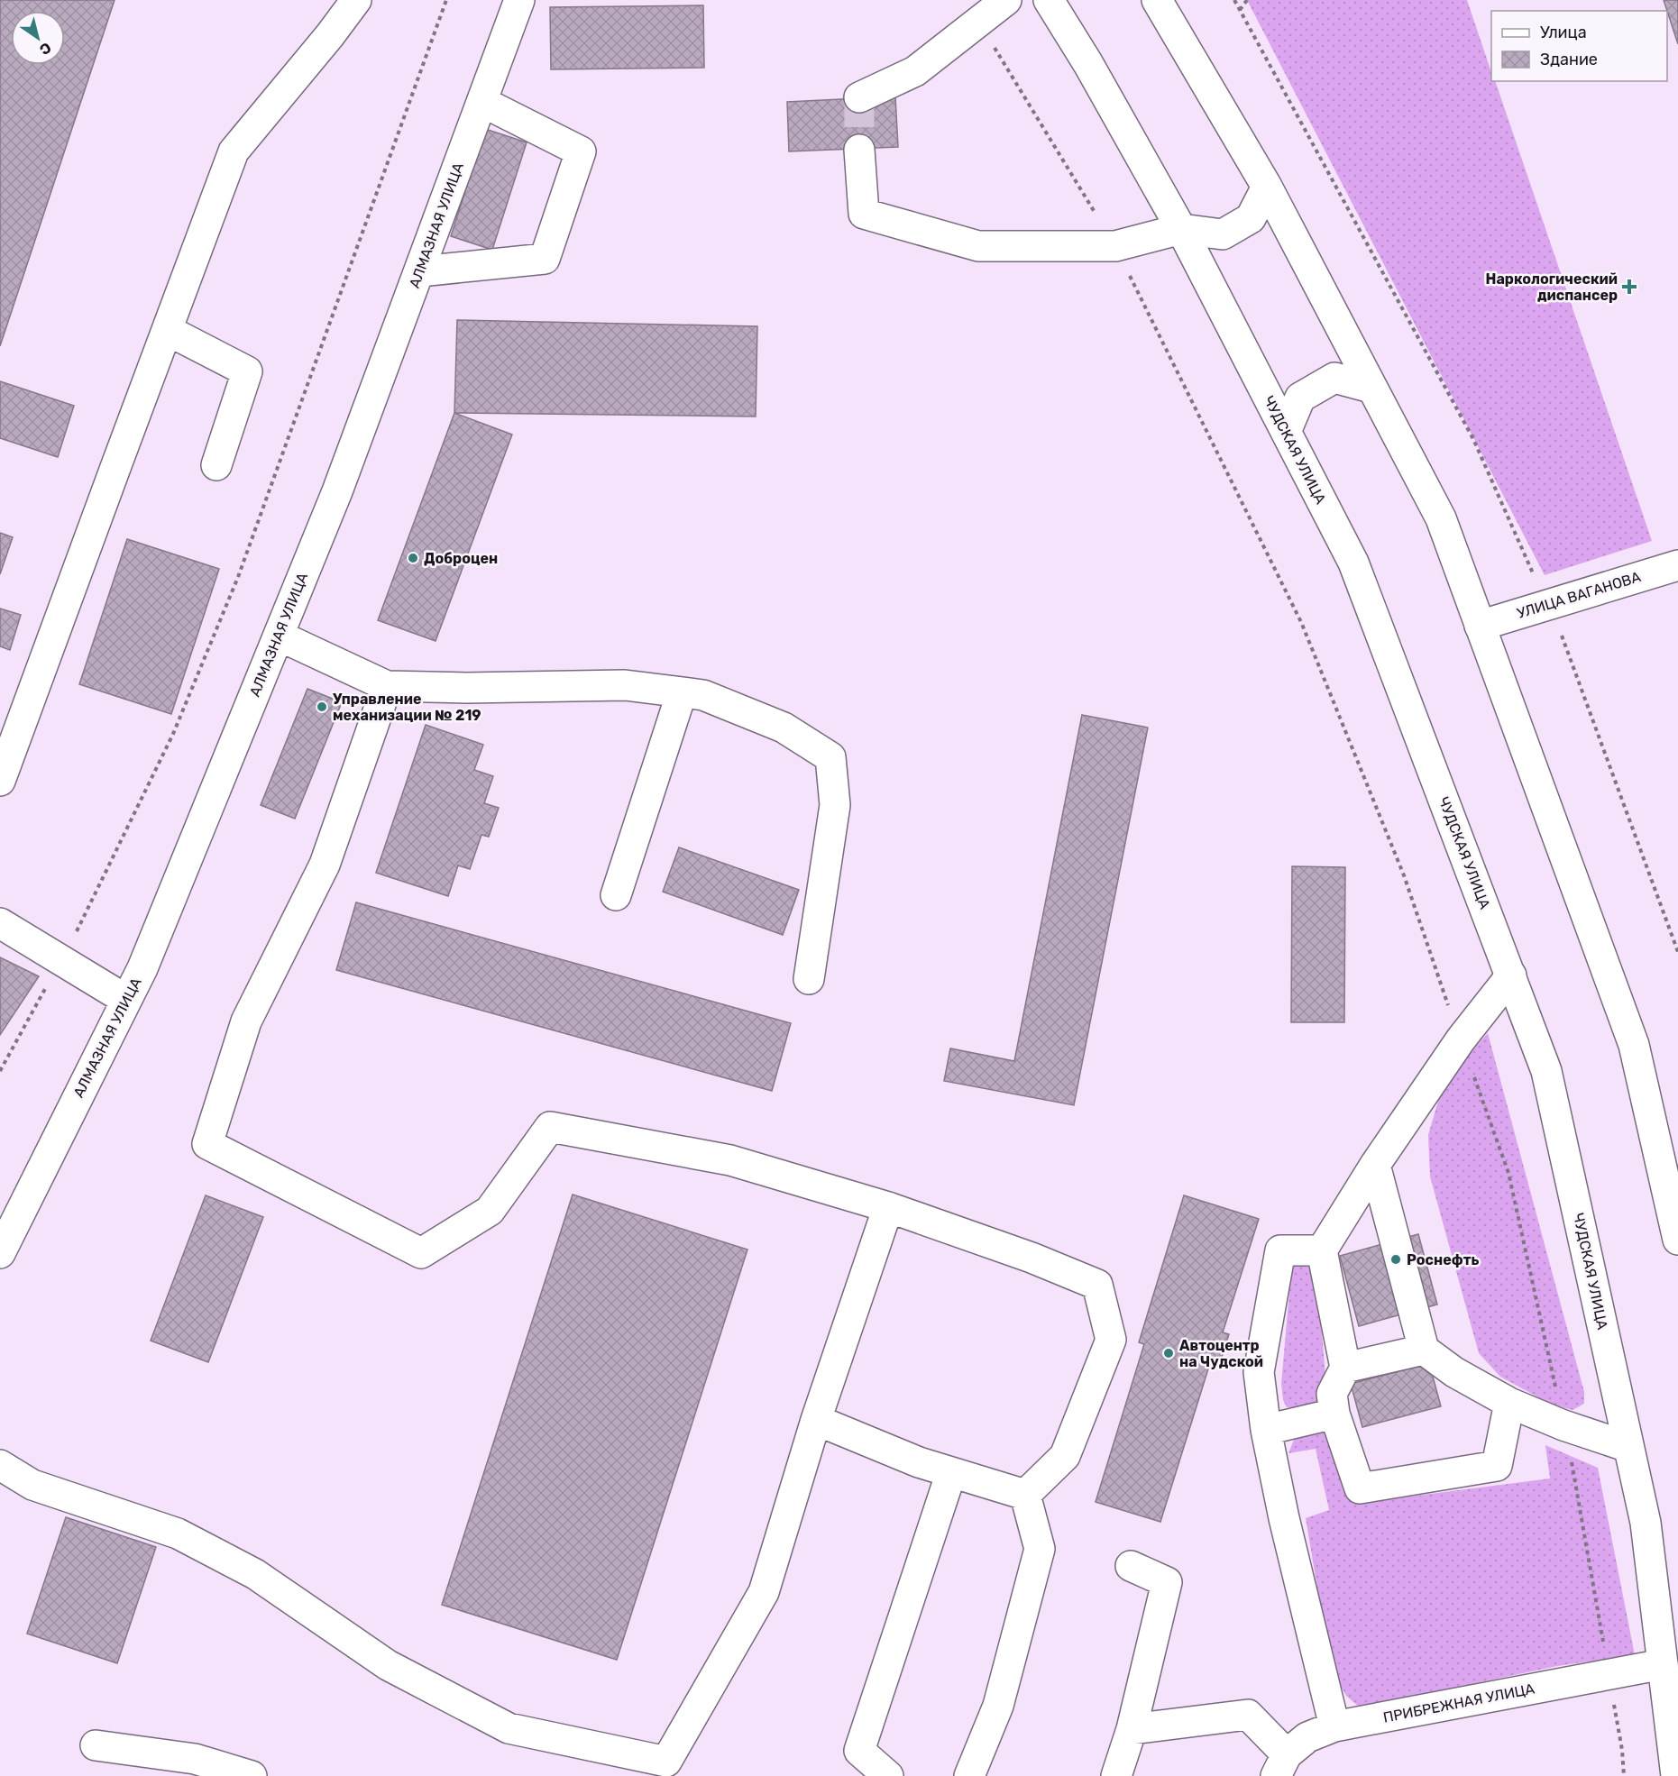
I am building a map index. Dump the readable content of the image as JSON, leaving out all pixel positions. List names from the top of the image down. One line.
{"streets":{"main road":["АЛМАЗНАЯ УЛИЦА","ЧУДСКАЯ УЛИЦА","УЛИЦА ВАГАНОВА","ПРИБРЕЖНАЯ УЛИЦА"]},"crossings":[["ЧУДСКАЯ УЛИЦА","ПРИБРЕЖНАЯ УЛИЦА"]],"places":{"health":["Наркологический диспансер"],"other":["Доброцен","Управление механизации № 219","Роснефть","Автоцентр на Чудской"]},"legend":["Улица","Здание"],"north":"bottom right"}
